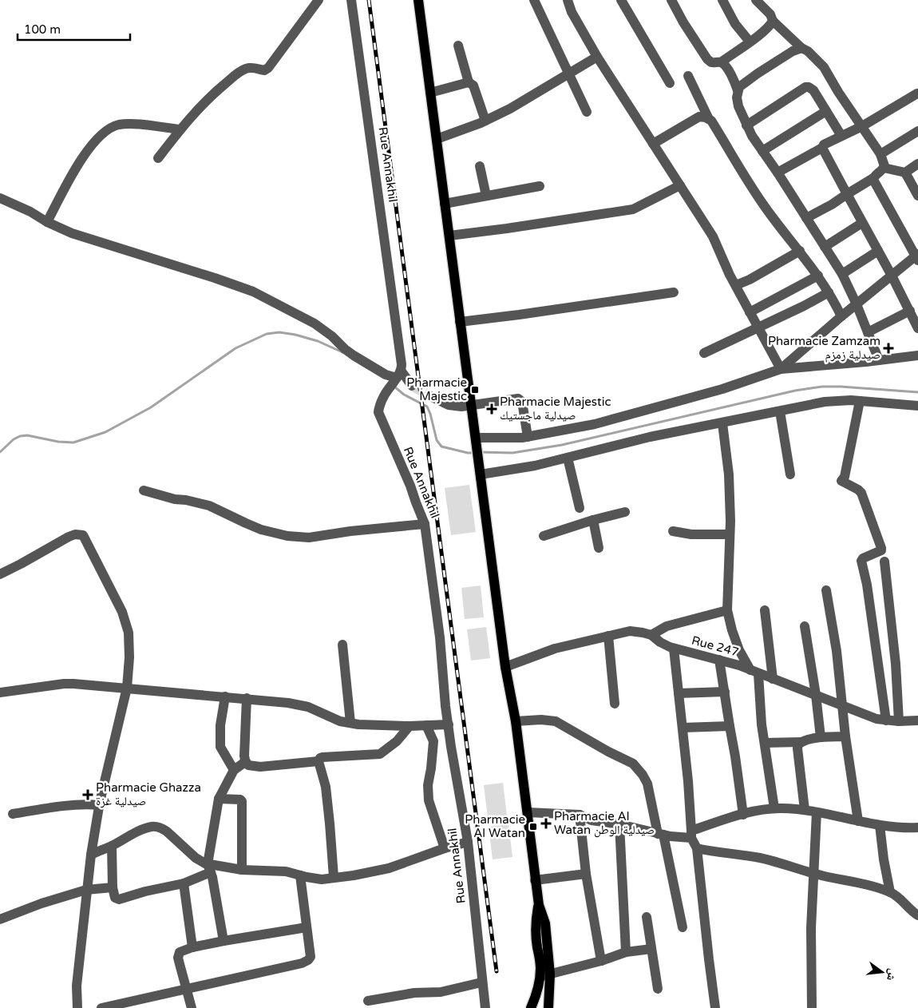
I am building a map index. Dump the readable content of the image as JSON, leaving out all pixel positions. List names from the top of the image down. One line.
{"streets":{"street":["Rue Annakhil","Rue 247"]},"places":{"health":["Pharmacie Zamzam صيدلية زمزم","Pharmacie Majestic صيدلية ماجستيك","Pharmacie Ghazza صيدلية غزة","Pharmacie Al Watan صيدلية الوطن"],"transit":["Pharmacie Majestic","Pharmacie Al Watan"]},"scale_bar":"100 m","north":"right"}
